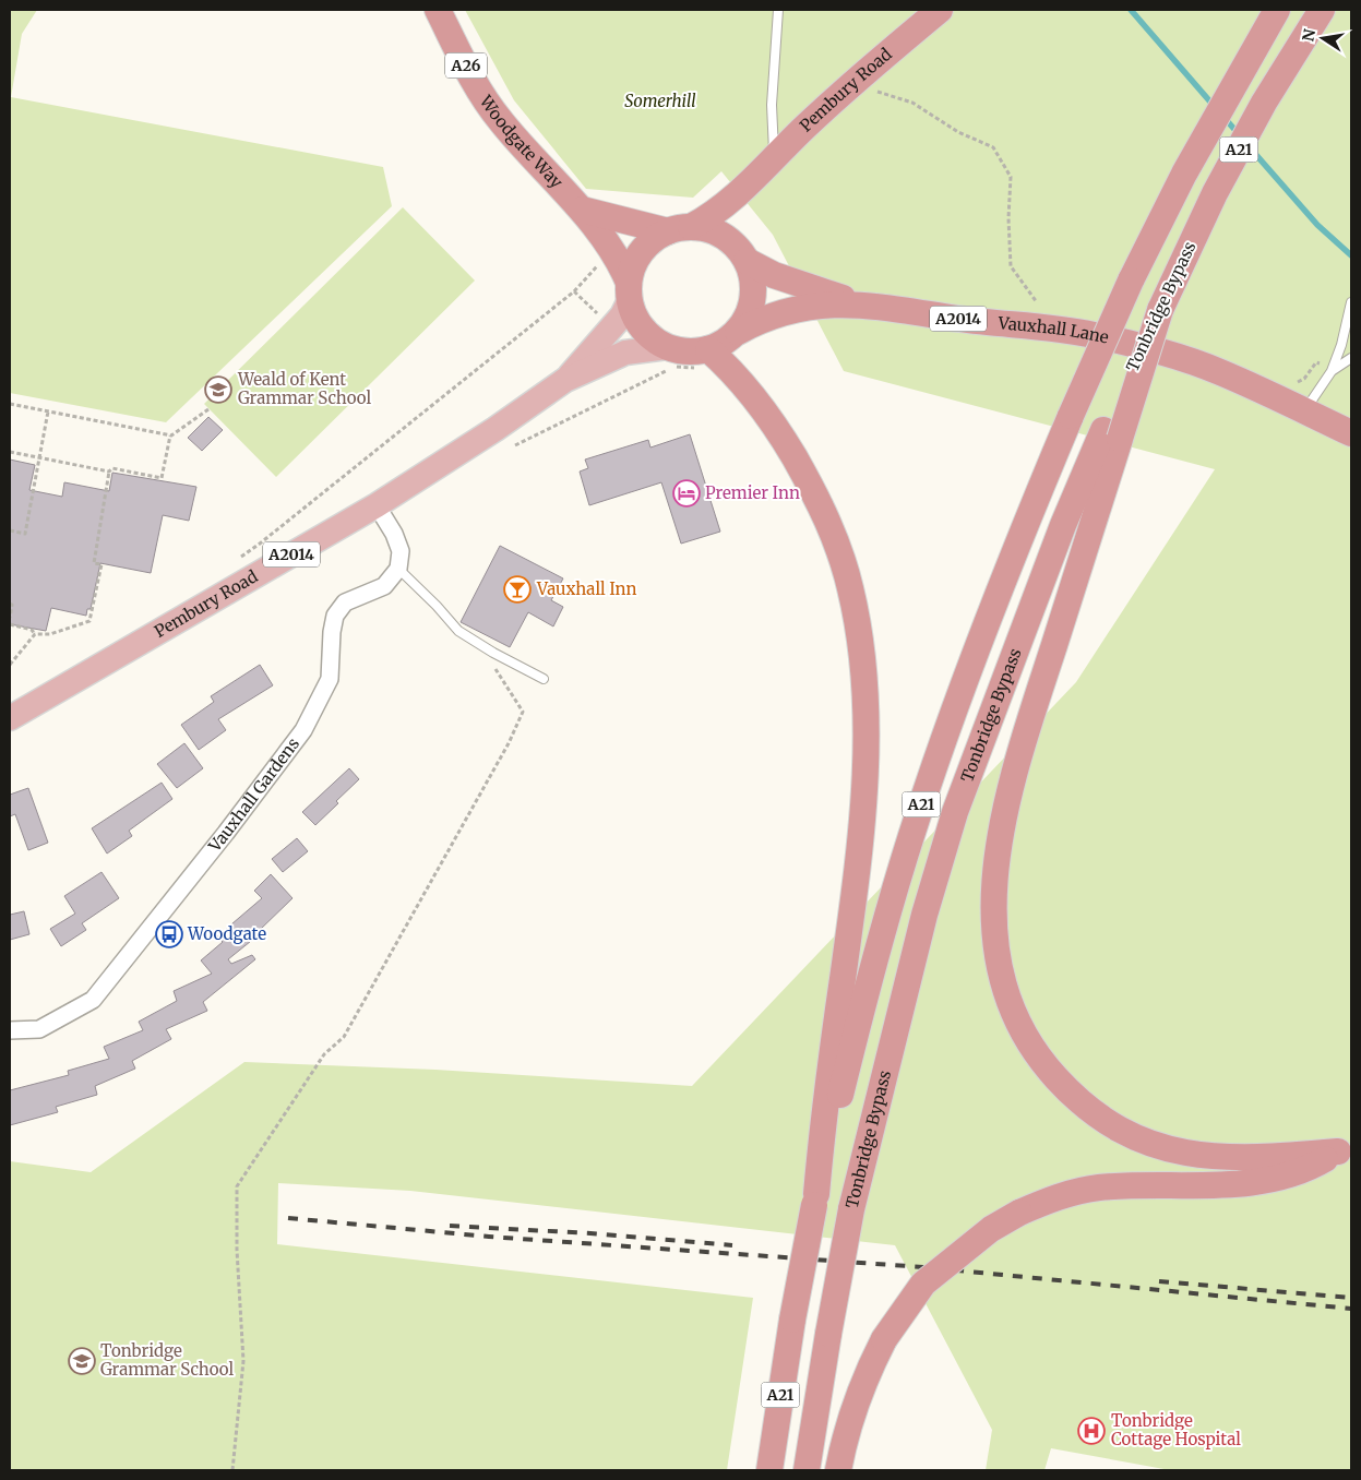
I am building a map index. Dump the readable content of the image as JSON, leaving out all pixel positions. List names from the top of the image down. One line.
{"streets":{"highway":["A26","Pembury Road","Woodgate Way","A21","Tonbridge Bypass","A2014","Vauxhall Lane"],"street":["Vauxhall Gardens"]},"crossings":[["Pembury Road","Woodgate Way"],["Pembury Road","Vauxhall Lane"],["Woodgate Way","Vauxhall Lane"]],"parks":["Somerhill"],"places":{"school or university":["Weald of Kent Grammar School","Tonbridge Grammar School"],"hotel":["Premier Inn"],"bar":["Vauxhall Inn"],"bus stop":["Woodgate"],"hospital":["Tonbridge Cottage Hospital"]},"north":"left"}
